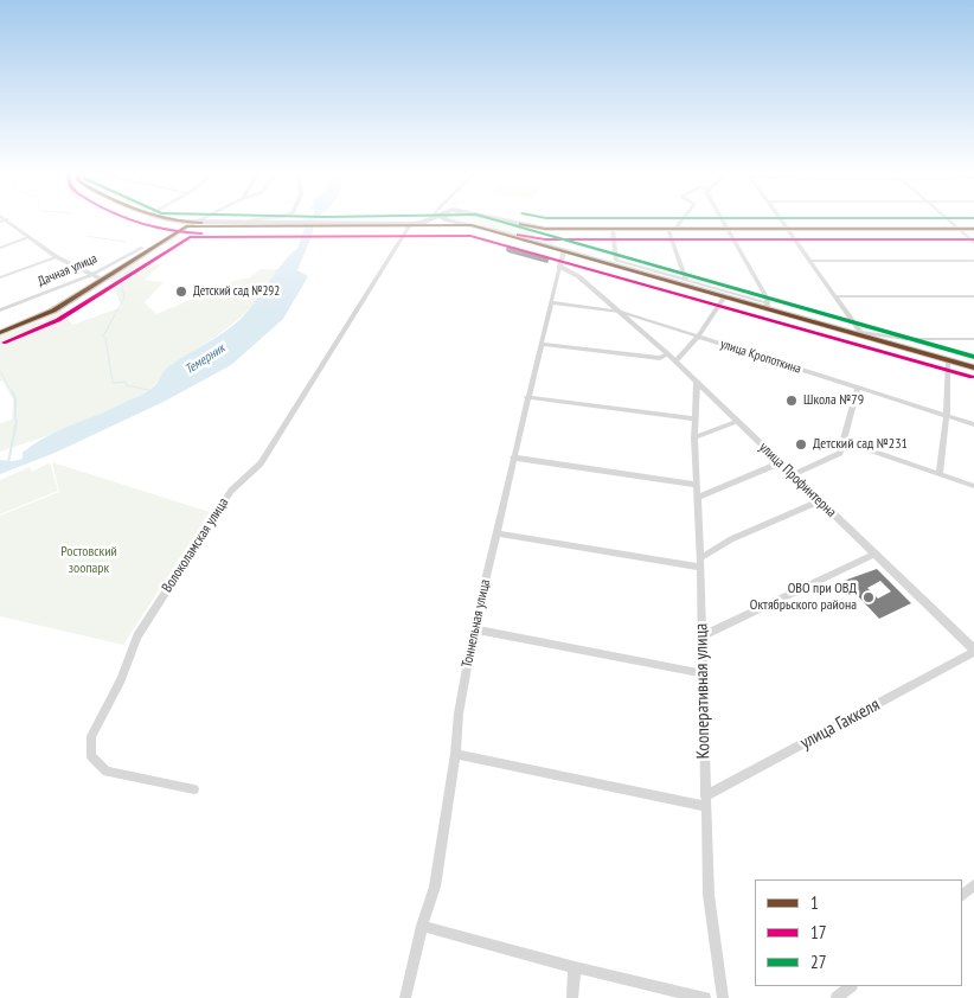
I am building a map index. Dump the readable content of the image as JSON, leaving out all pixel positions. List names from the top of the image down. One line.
{"streets":{"main road":["Дачная улица"],"street":["улица Кропоткина","улица Профинтерна","Волоколамская улица","Тоннельная улица","Кооперативная улица","улица Гаккеля"]},"crossings":[["улица Кропоткина","улица Профинтерна"],["улица Кропоткина","Тоннельная улица"],["улица Профинтерна","Кооперативная улица"],["улица Профинтерна","улица Гаккеля"],["Кооперативная улица","улица Гаккеля"]],"water":["Темерник"],"parks":["Ростовский зоопарк"],"places":["Детский сад №292","Школа №79","Детский сад №231","ОВО при ОВД Октябрьского района"],"lines":["transit line 1","transit line 17","transit line 27"],"legend":["1","17","27"]}
